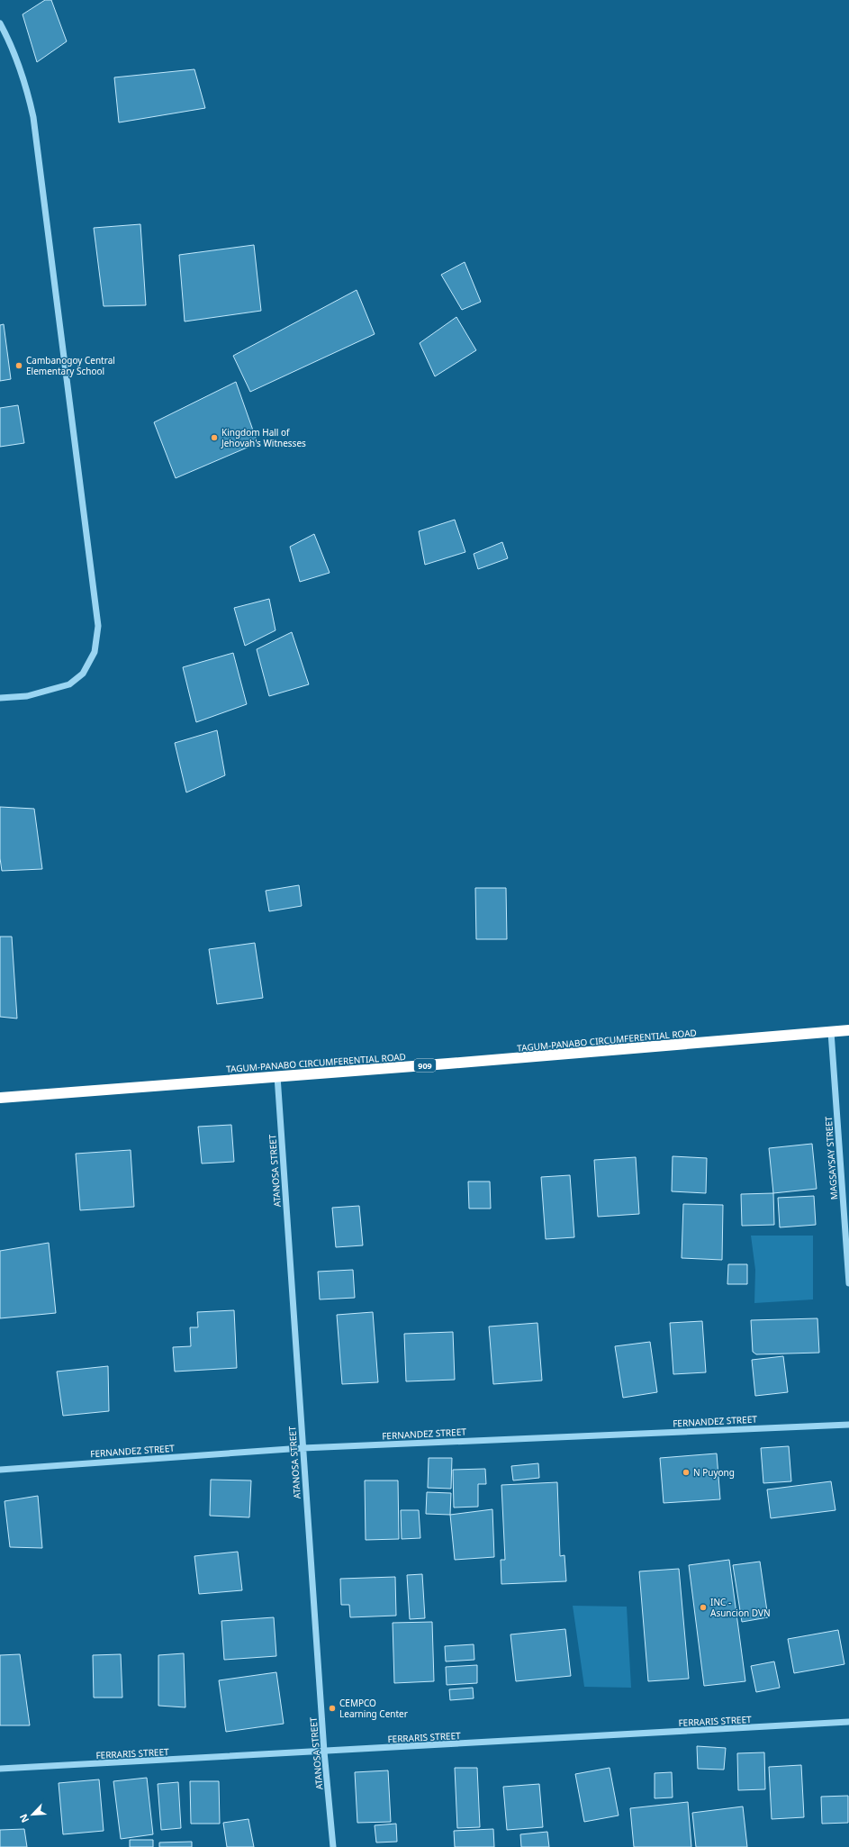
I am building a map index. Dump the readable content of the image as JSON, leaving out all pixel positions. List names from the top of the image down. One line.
{"streets":{"highway":["TAGUM-PANABO CIRCUMFERENTIAL ROAD","909"],"street":["MAGSAYSAY STREET","ATANOSA STREET","FERNANDEZ STREET","FERRARIS STREET"]},"crossings":[["TAGUM-PANABO CIRCUMFERENTIAL ROAD","MAGSAYSAY STREET"],["TAGUM-PANABO CIRCUMFERENTIAL ROAD","ATANOSA STREET"],["ATANOSA STREET","FERNANDEZ STREET"],["ATANOSA STREET","FERRARIS STREET"]],"places":["Cambanogoy Central Elementary School","Kingdom Hall of Jehovah's Witnesses","N Puyong","INC - Asuncion DVN","CEMPCO Learning Center"],"north":"bottom left"}
